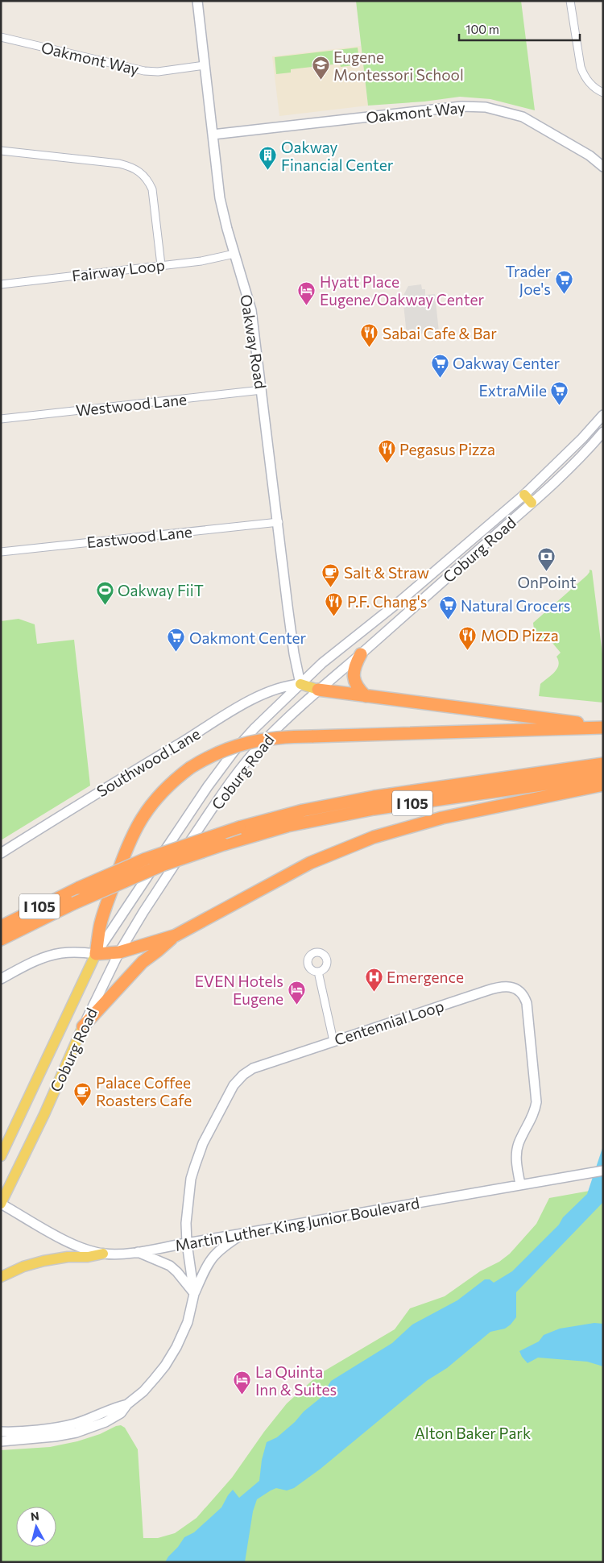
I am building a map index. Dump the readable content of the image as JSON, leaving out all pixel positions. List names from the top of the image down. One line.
{"streets":{"highway":["I 105"],"main road":["Oakmont Way","Oakway Road","Coburg Road","Southwood Lane","Centennial Loop","Martin Luther King Junior Boulevard"],"street":["Fairway Loop","Westwood Lane","Eastwood Lane"]},"crossings":[["Oakmont Way","Oakway Road"],["Fairway Loop","Oakway Road"],["Oakway Road","Westwood Lane"],["Oakway Road","Eastwood Lane"],["Oakway Road","Coburg Road"],["Oakway Road","Southwood Lane"],["Coburg Road","Southwood Lane"],["Coburg Road","Martin Luther King Junior Boulevard"],["Centennial Loop","Martin Luther King Junior Boulevard"]],"parks":["Alton Baker Park"],"places":{"school or university":["Eugene Montessori School"],"building":["Oakway Financial Center"],"supermarket":["Trader Joe's","Oakway Center","ExtraMile","Natural Grocers","Oakmont Center"],"hotel":["Hyatt Place Eugene/Oakway Center","EVEN Hotels Eugene","La Quinta Inn & Suites"],"restaurant":["Sabai Cafe & Bar","Pegasus Pizza","P.F. Chang's","MOD Pizza"],"bank":["OnPoint"],"cafe":["Salt & Straw","Palace Coffee Roasters Cafe"],"sports":["Oakway FiiT"],"hospital":["Emergence"]},"scale_bar":"100 m","north":"top"}
